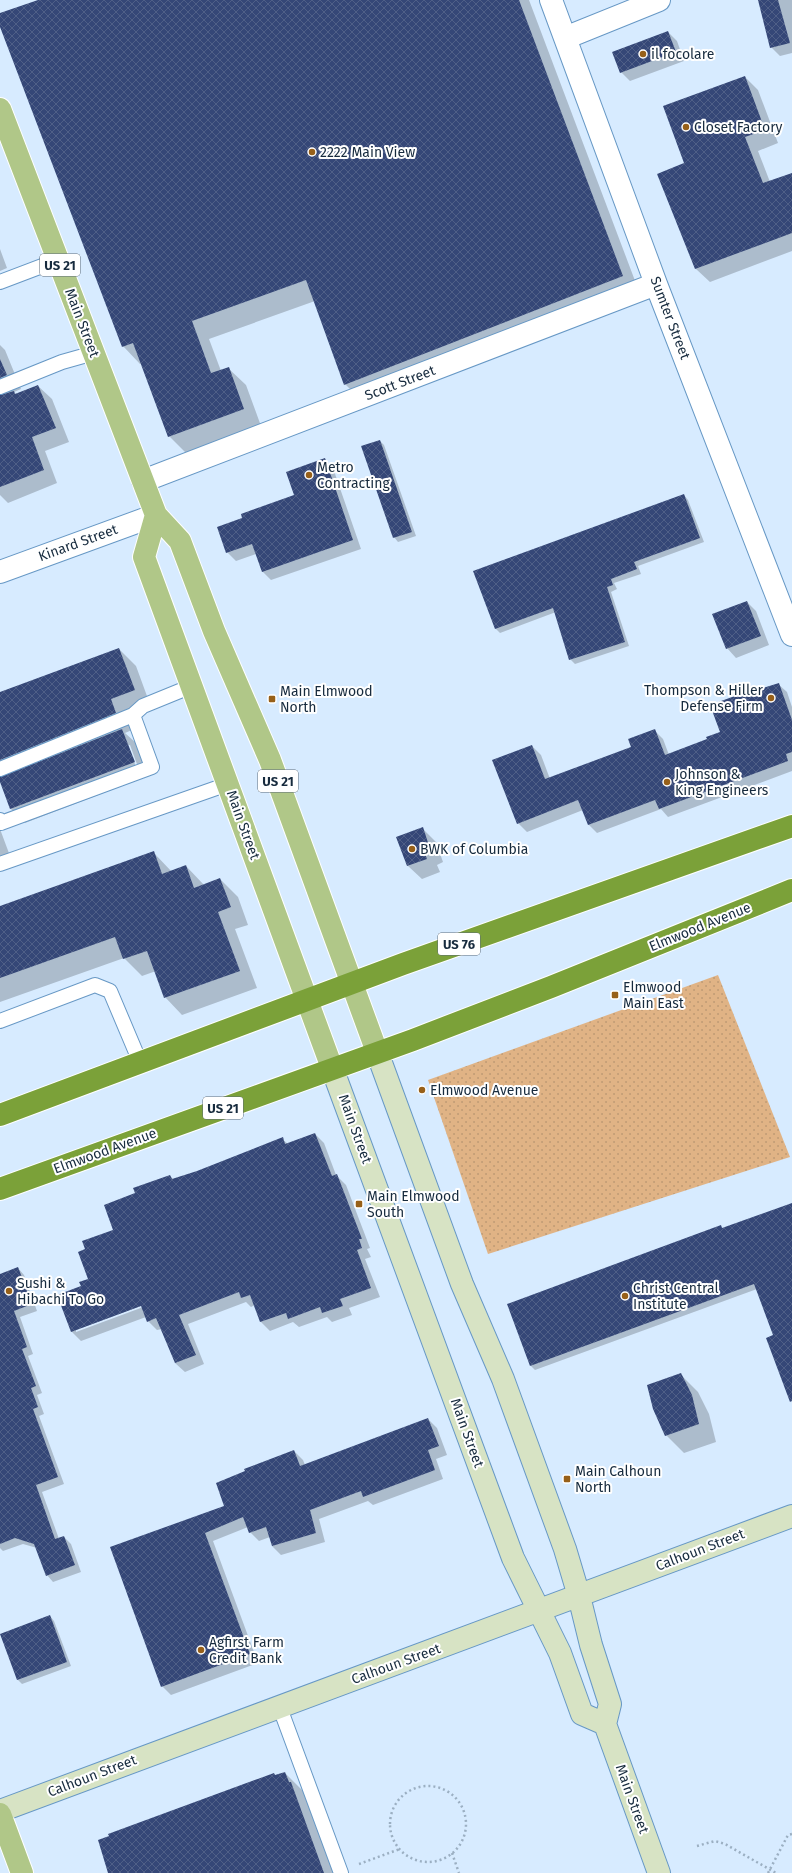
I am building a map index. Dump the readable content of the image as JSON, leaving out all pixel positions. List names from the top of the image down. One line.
{"streets":{"highway":["US 21","Elmwood Avenue","US 76"],"main road":["Main Street","Calhoun Street"],"street":["Sumter Street","Scott Street","Kinard Street"]},"crossings":[["Sumter Street","Scott Street"],["Main Street","Scott Street"],["Main Street","Kinard Street"],["Main Street","Elmwood Avenue"],["Main Street","US 76"],["Main Street","Calhoun Street"]],"places":{"other":["il focolare","Closet Factory","2222 Main View","Metro Contracting","Thompson & Hiller Defense Firm","Johnson & King Engineers","BWK of Columbia","Elmwood Avenue","Sushi & Hibachi To Go","Christ Central Institute","Agfirst Farm Credit Bank"],"transit":["Main Elmwood North","Elmwood Main East","Main Elmwood South","Main Calhoun North"]}}
